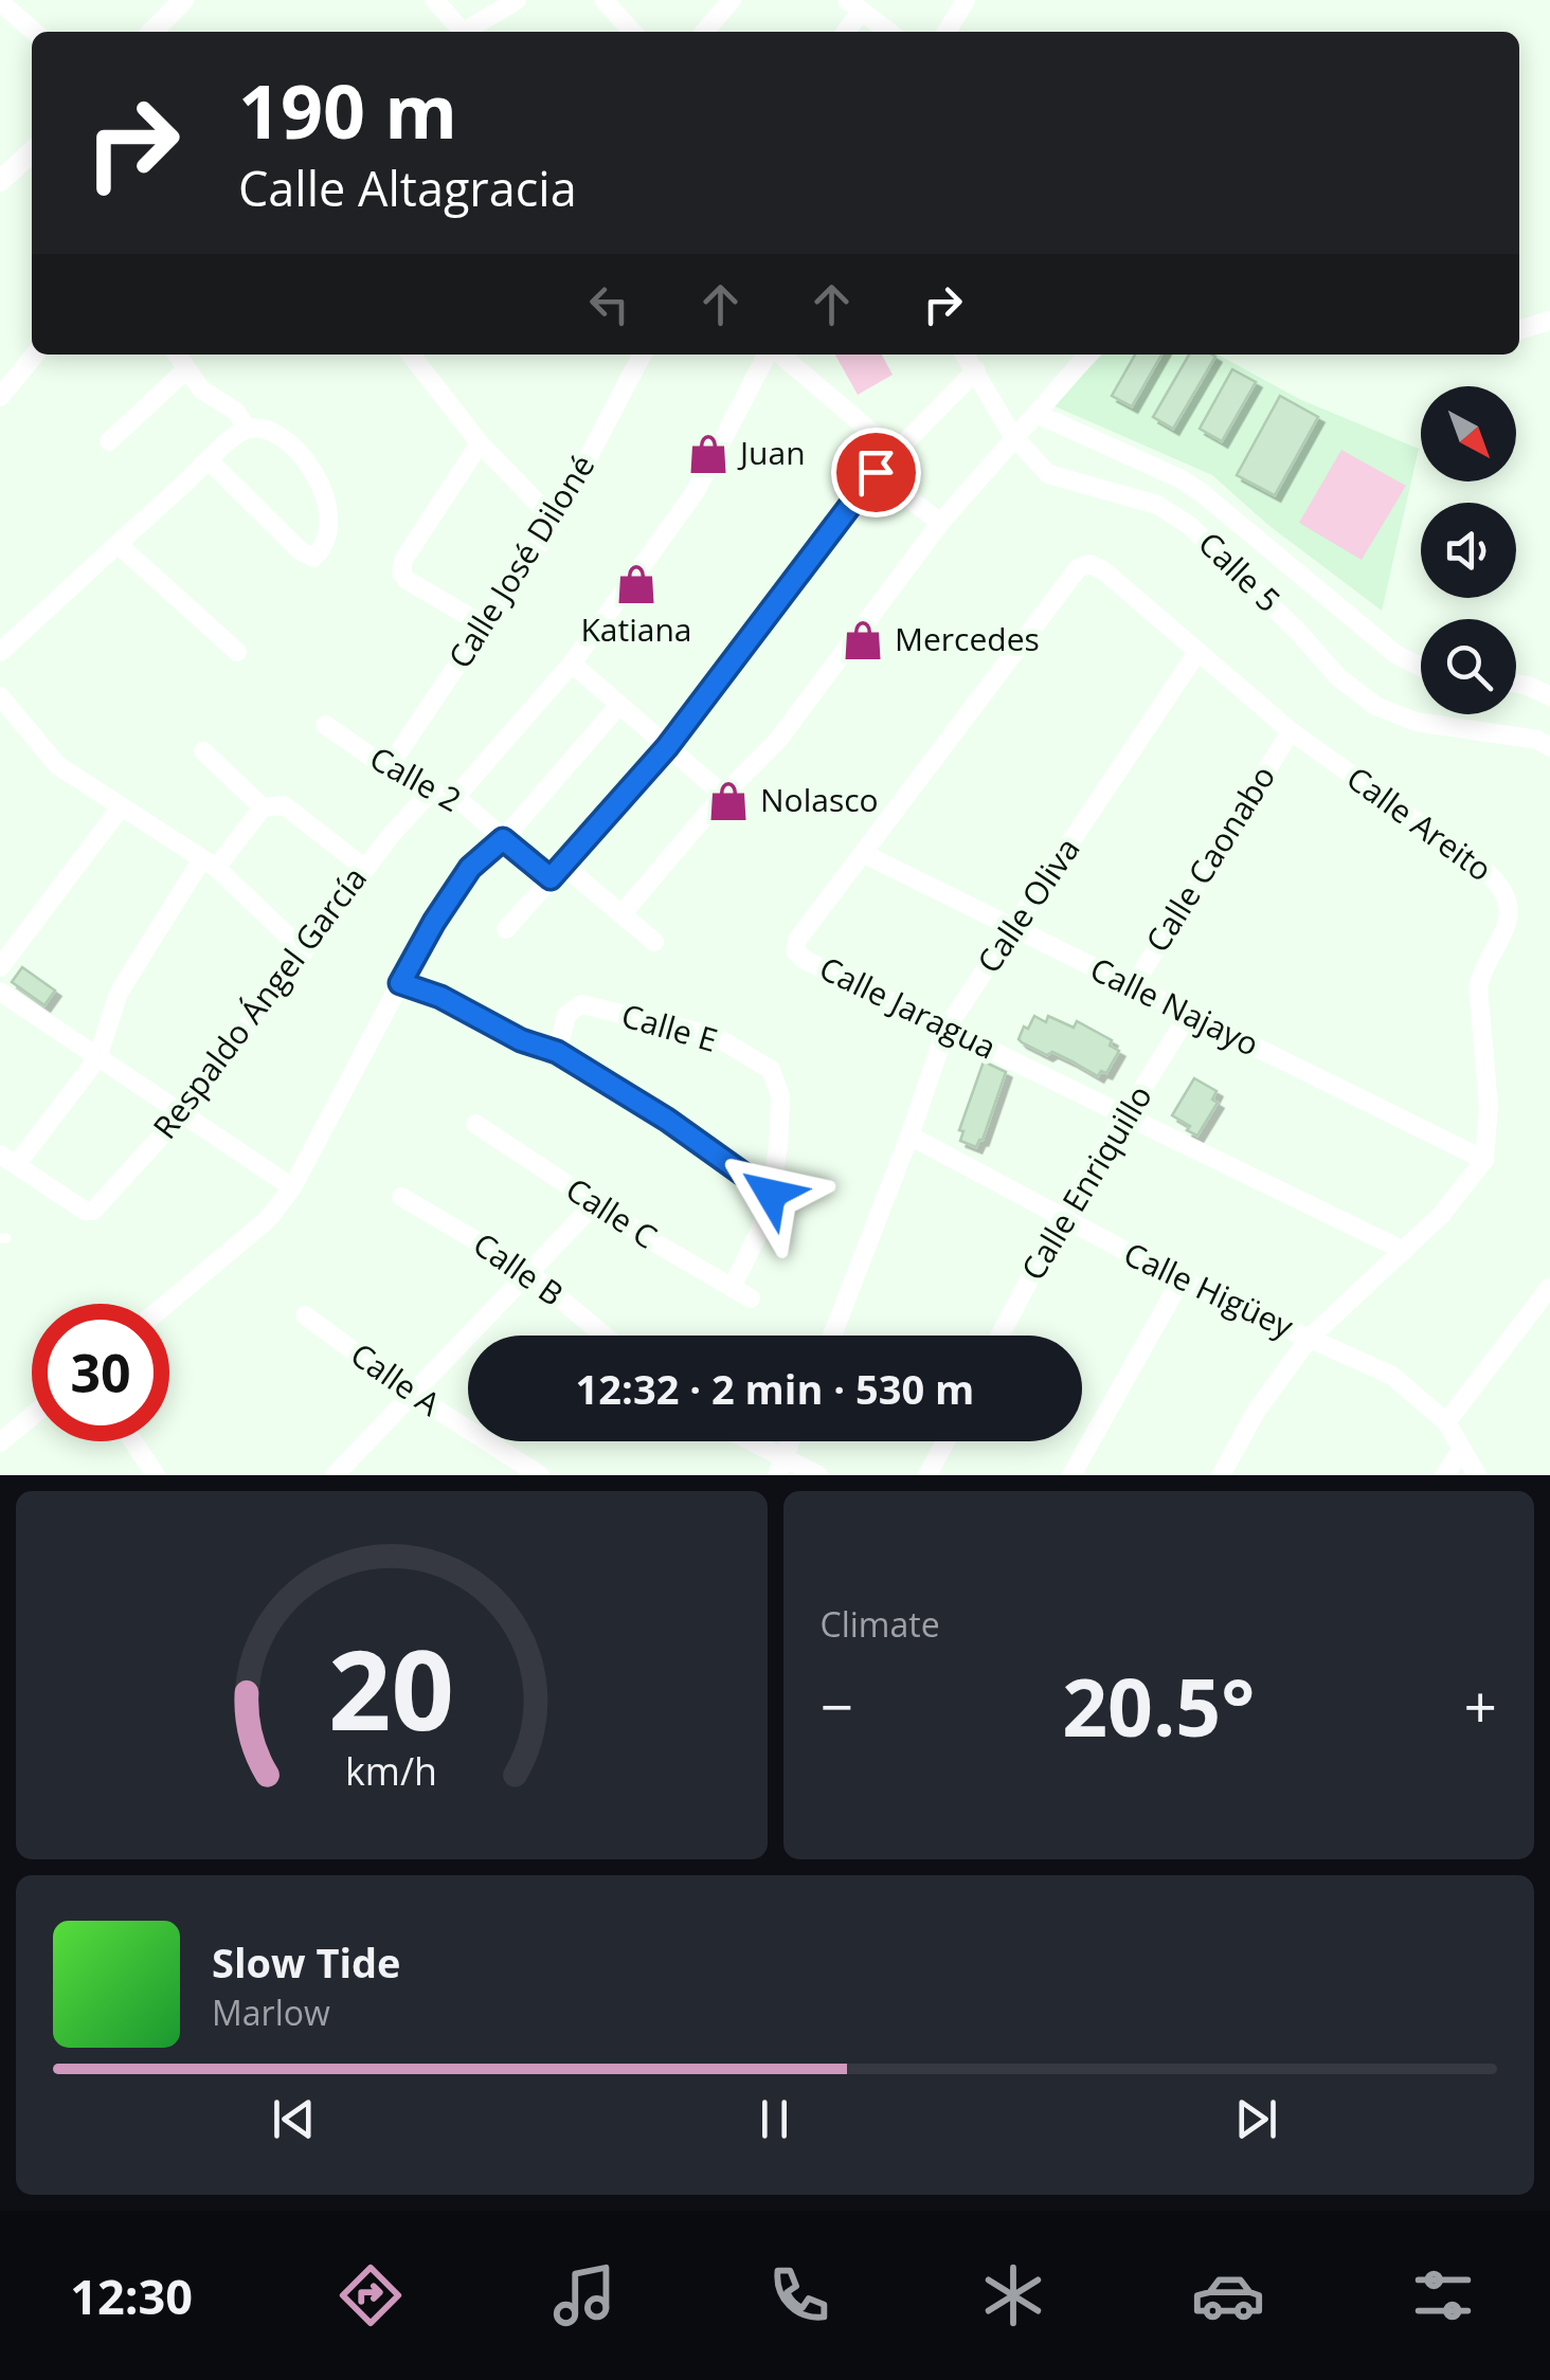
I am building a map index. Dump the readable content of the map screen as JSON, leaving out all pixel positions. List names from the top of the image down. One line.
{"streets":{"street":["Calle José Diloné","Calle 5","Calle 2","Calle Areito","Calle Caonabo","Calle Oliva","Respaldo Ángel García","Calle Najayo","Calle Jaragua","Calle E","Calle Enriquillo","Calle C","Calle B","Calle Higüey","Calle A"]},"crossings":[["Calle José Diloné","Calle 2"],["Calle 2","Respaldo Ángel García"],["Calle Areito","Calle Caonabo"],["Calle Areito","Calle Oliva"],["Calle Areito","Calle Najayo"],["Calle Areito","Calle Jaragua"],["Calle Caonabo","Calle Najayo"],["Calle Oliva","Calle Najayo"],["Calle Oliva","Calle Jaragua"],["Calle Oliva","Calle Higüey"],["Calle Najayo","Calle Jaragua"],["Calle Najayo","Calle Enriquillo"],["Calle Jaragua","Calle Enriquillo"],["Calle E","Calle C"],["Calle Enriquillo","Calle Higüey"]],"places":{"shop":["Juan","Katiana","Mercedes","Nolasco"]},"north":"bottom right","page":{"turn":["190 m","Calle Altagracia"],"limit":"30","trip":"12:32 · 2 min · 530 m","tile":"Climate","heat":["−","20.5°","+"],"song":["Slow Tide","Marlow"],"tabs":"12:30","gauge":["20","km/h"]}}
